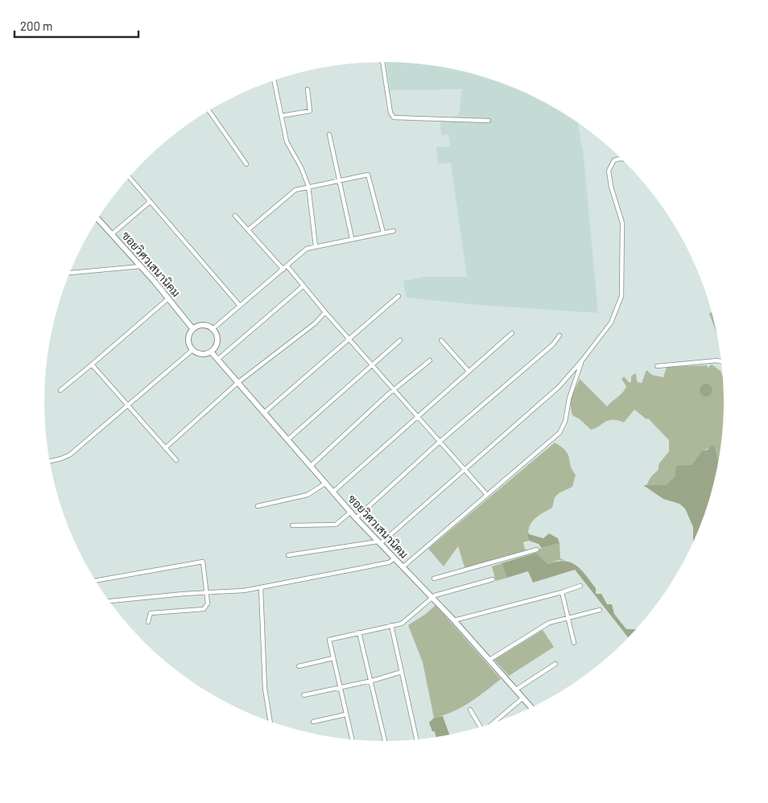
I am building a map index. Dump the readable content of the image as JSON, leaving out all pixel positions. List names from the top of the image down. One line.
{"streets":{"street":["ซอยวิศวเสนานิคม"]},"scale_bar":"200 m"}
